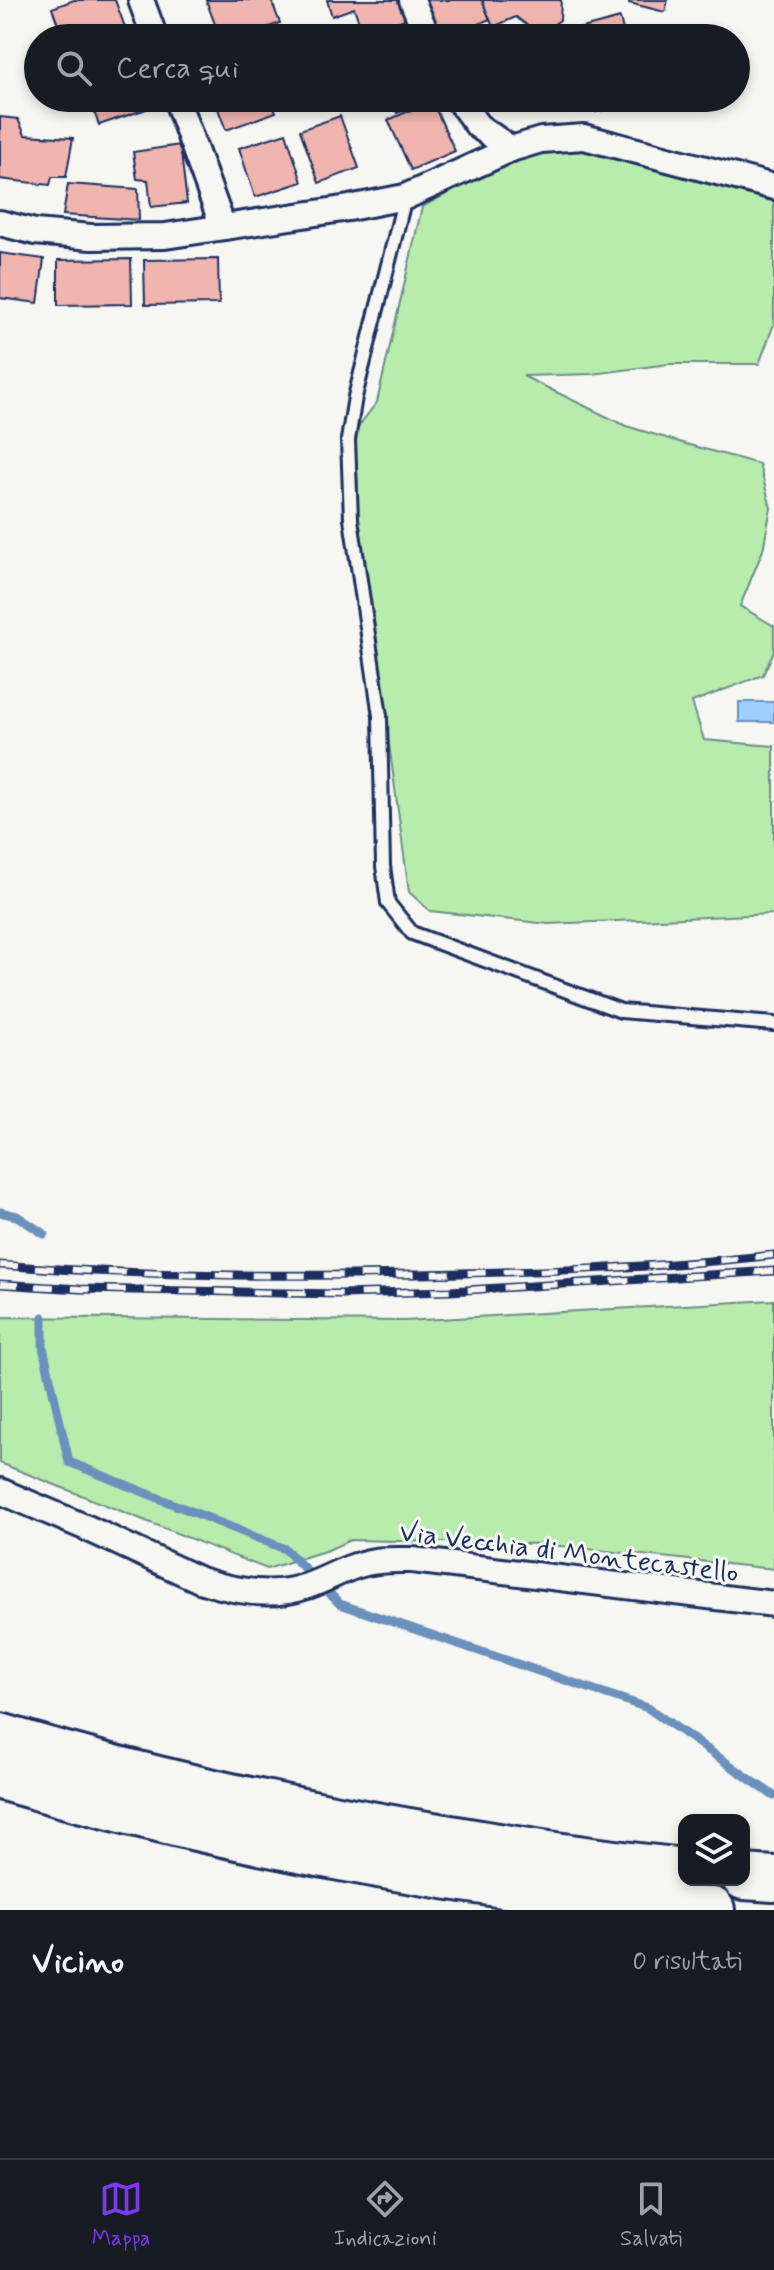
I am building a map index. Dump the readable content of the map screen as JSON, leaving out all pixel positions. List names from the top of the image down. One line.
{"streets":{"street":["Via Vecchia di Montecastello"]},"page":{"search":"Cerca qui","heading":["Vicino","0 risultati"],"nav":["Mappa","Indicazioni","Salvati"]}}
